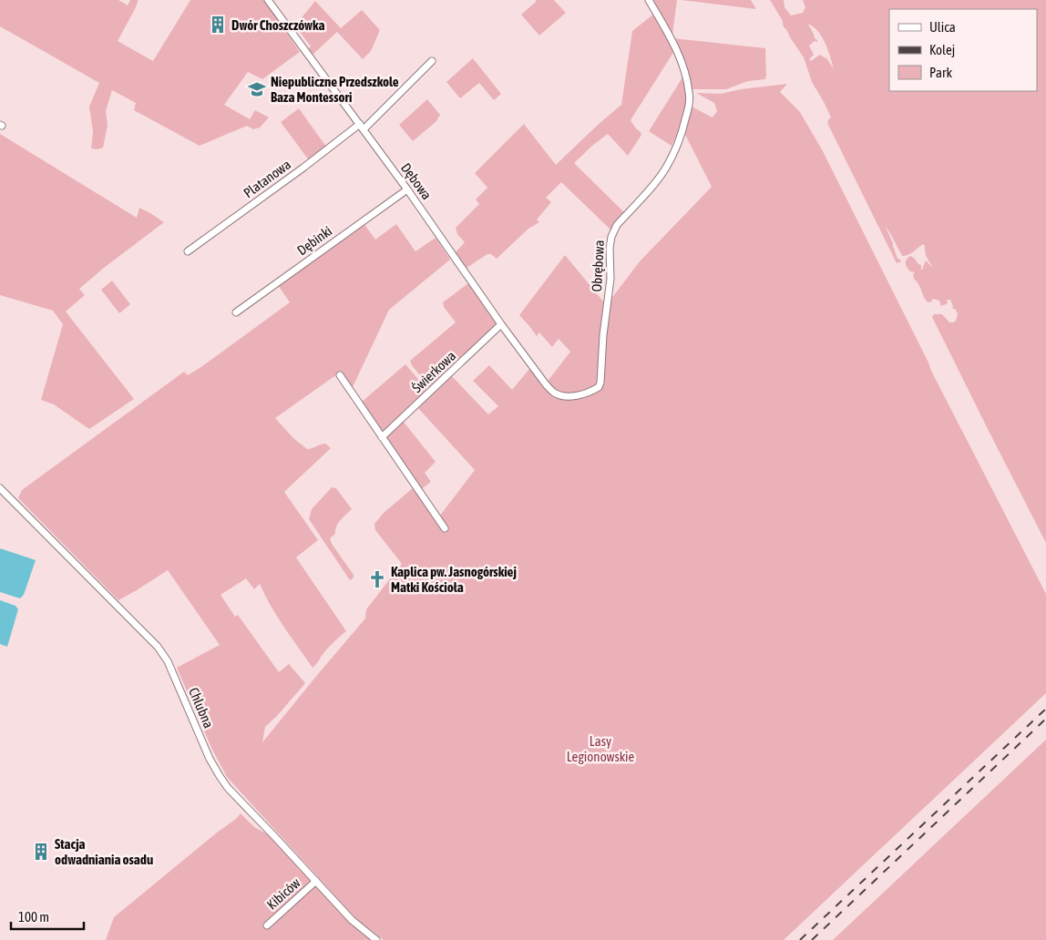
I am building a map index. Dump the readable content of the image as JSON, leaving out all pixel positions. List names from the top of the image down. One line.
{"streets":{"street":["Platanowa","Dębowa","Dębinki","Obrębowa","Świerkowa","Chlubna","Kibiców"]},"crossings":[["Platanowa","Dębowa"],["Dębowa","Dębinki"],["Dębowa","Obrębowa"],["Dębowa","Świerkowa"],["Chlubna","Kibiców"]],"parks":["Lasy Legionowskie"],"places":{"building":["Dwór Choszczówka","Stacja odwadniania osadu"],"school or university":["Niepubliczne Przedszkole Baza Montessori"],"church":["Kaplica pw. Jasnogórskiej Matki Kościoła"]},"legend":["Ulica","Kolej","Park"],"scale_bar":"100 m"}
